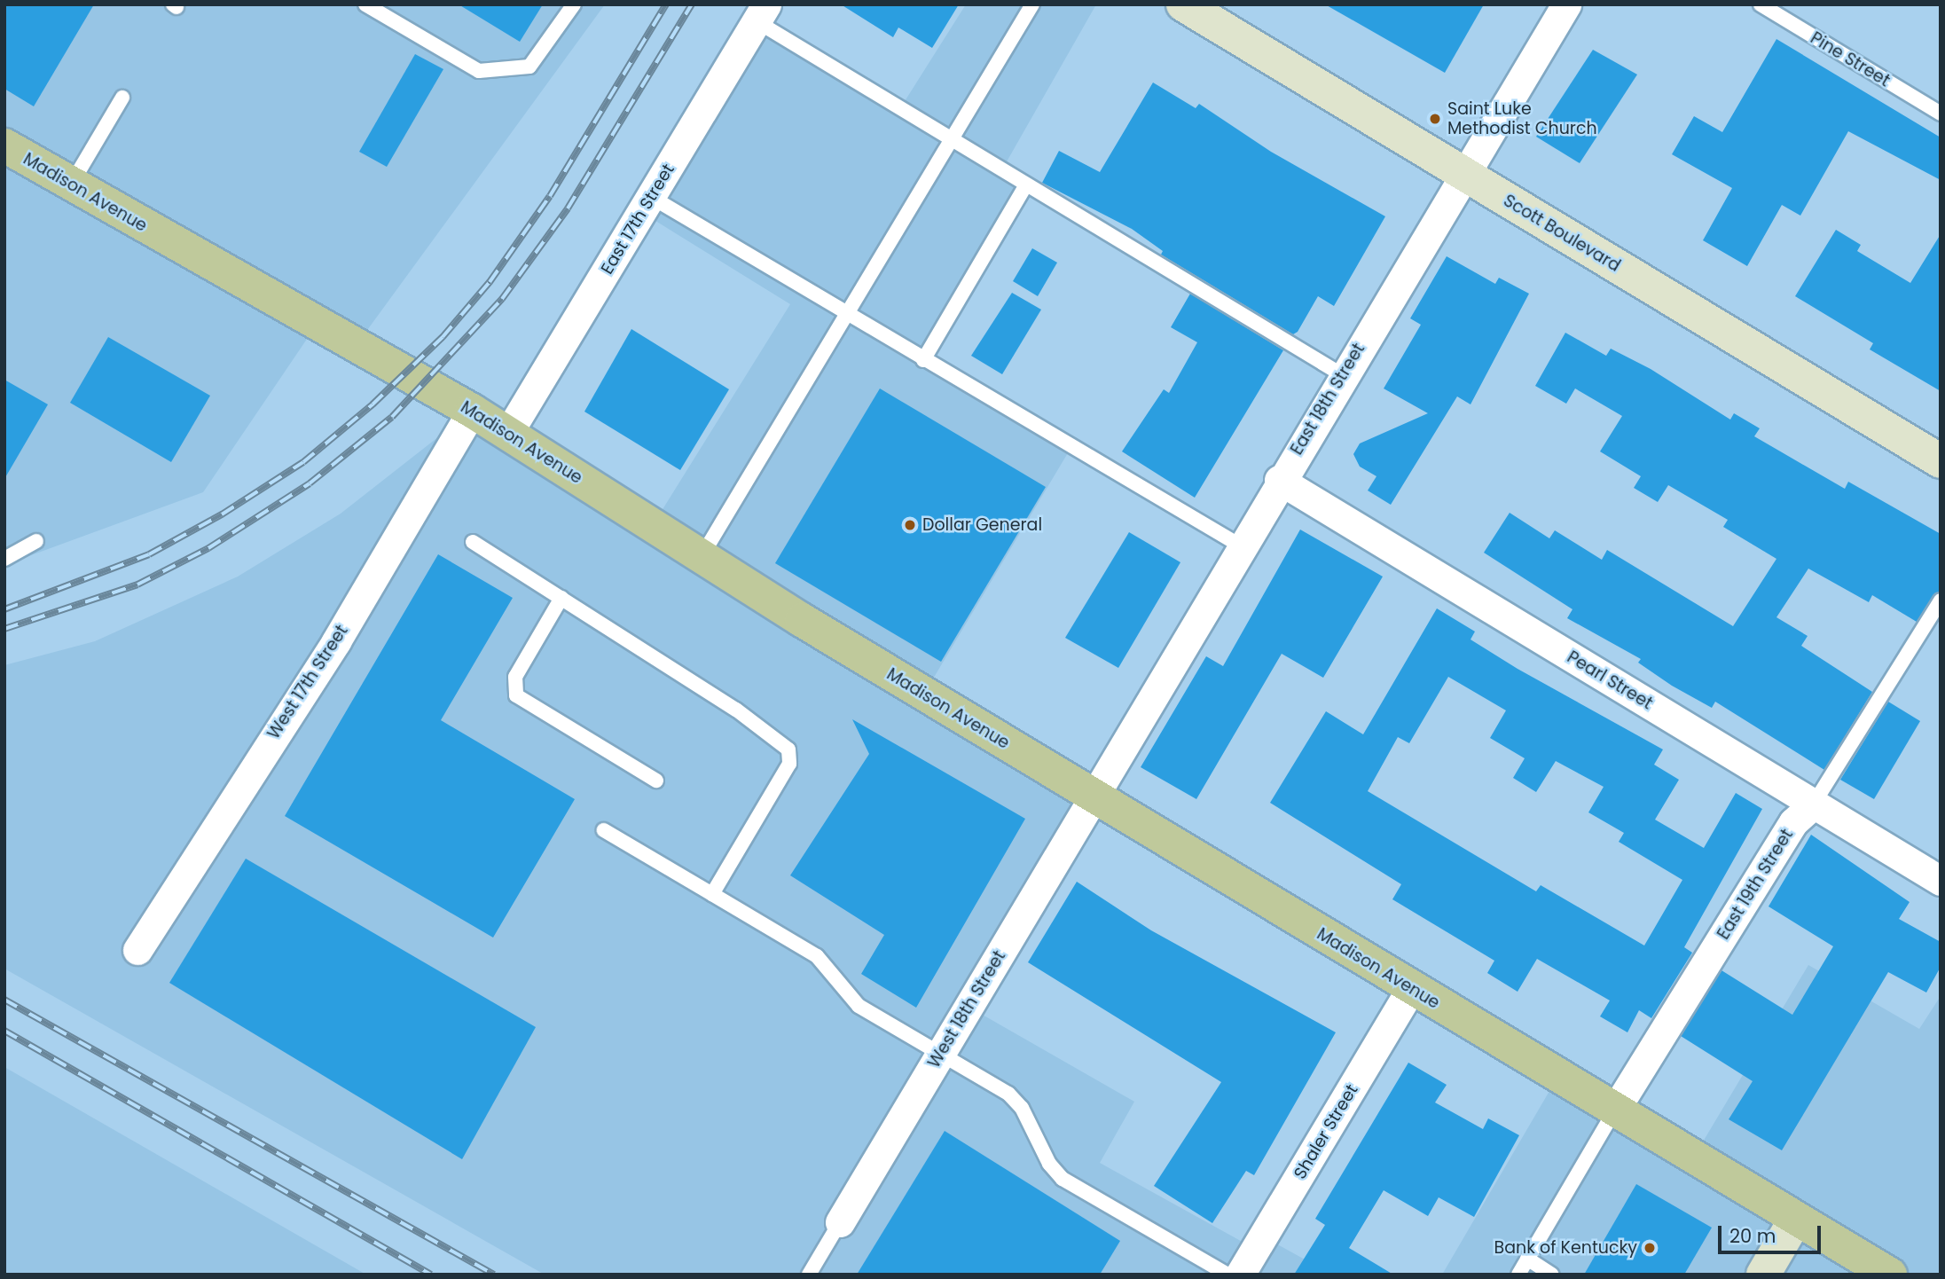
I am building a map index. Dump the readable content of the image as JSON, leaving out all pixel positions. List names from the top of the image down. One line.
{"streets":{"main road":["Madison Avenue","Scott Boulevard"],"street":["East 17th Street","East 18th Street","Pearl Street","West 17th Street","East 19th Street","West 18th Street","Shaler Street"],"lane":["Pine Street"]},"crossings":[["Madison Avenue","East 17th Street"],["Madison Avenue","East 18th Street"],["Madison Avenue","West 17th Street"],["Madison Avenue","East 19th Street"],["Madison Avenue","West 18th Street"],["Madison Avenue","Shaler Street"],["Scott Boulevard","East 18th Street"],["East 18th Street","Pearl Street"],["East 18th Street","West 18th Street"],["Pearl Street","East 19th Street"]],"places":["Saint Luke Methodist Church","Dollar General","Bank of Kentucky"],"scale_bar":"20 m"}
